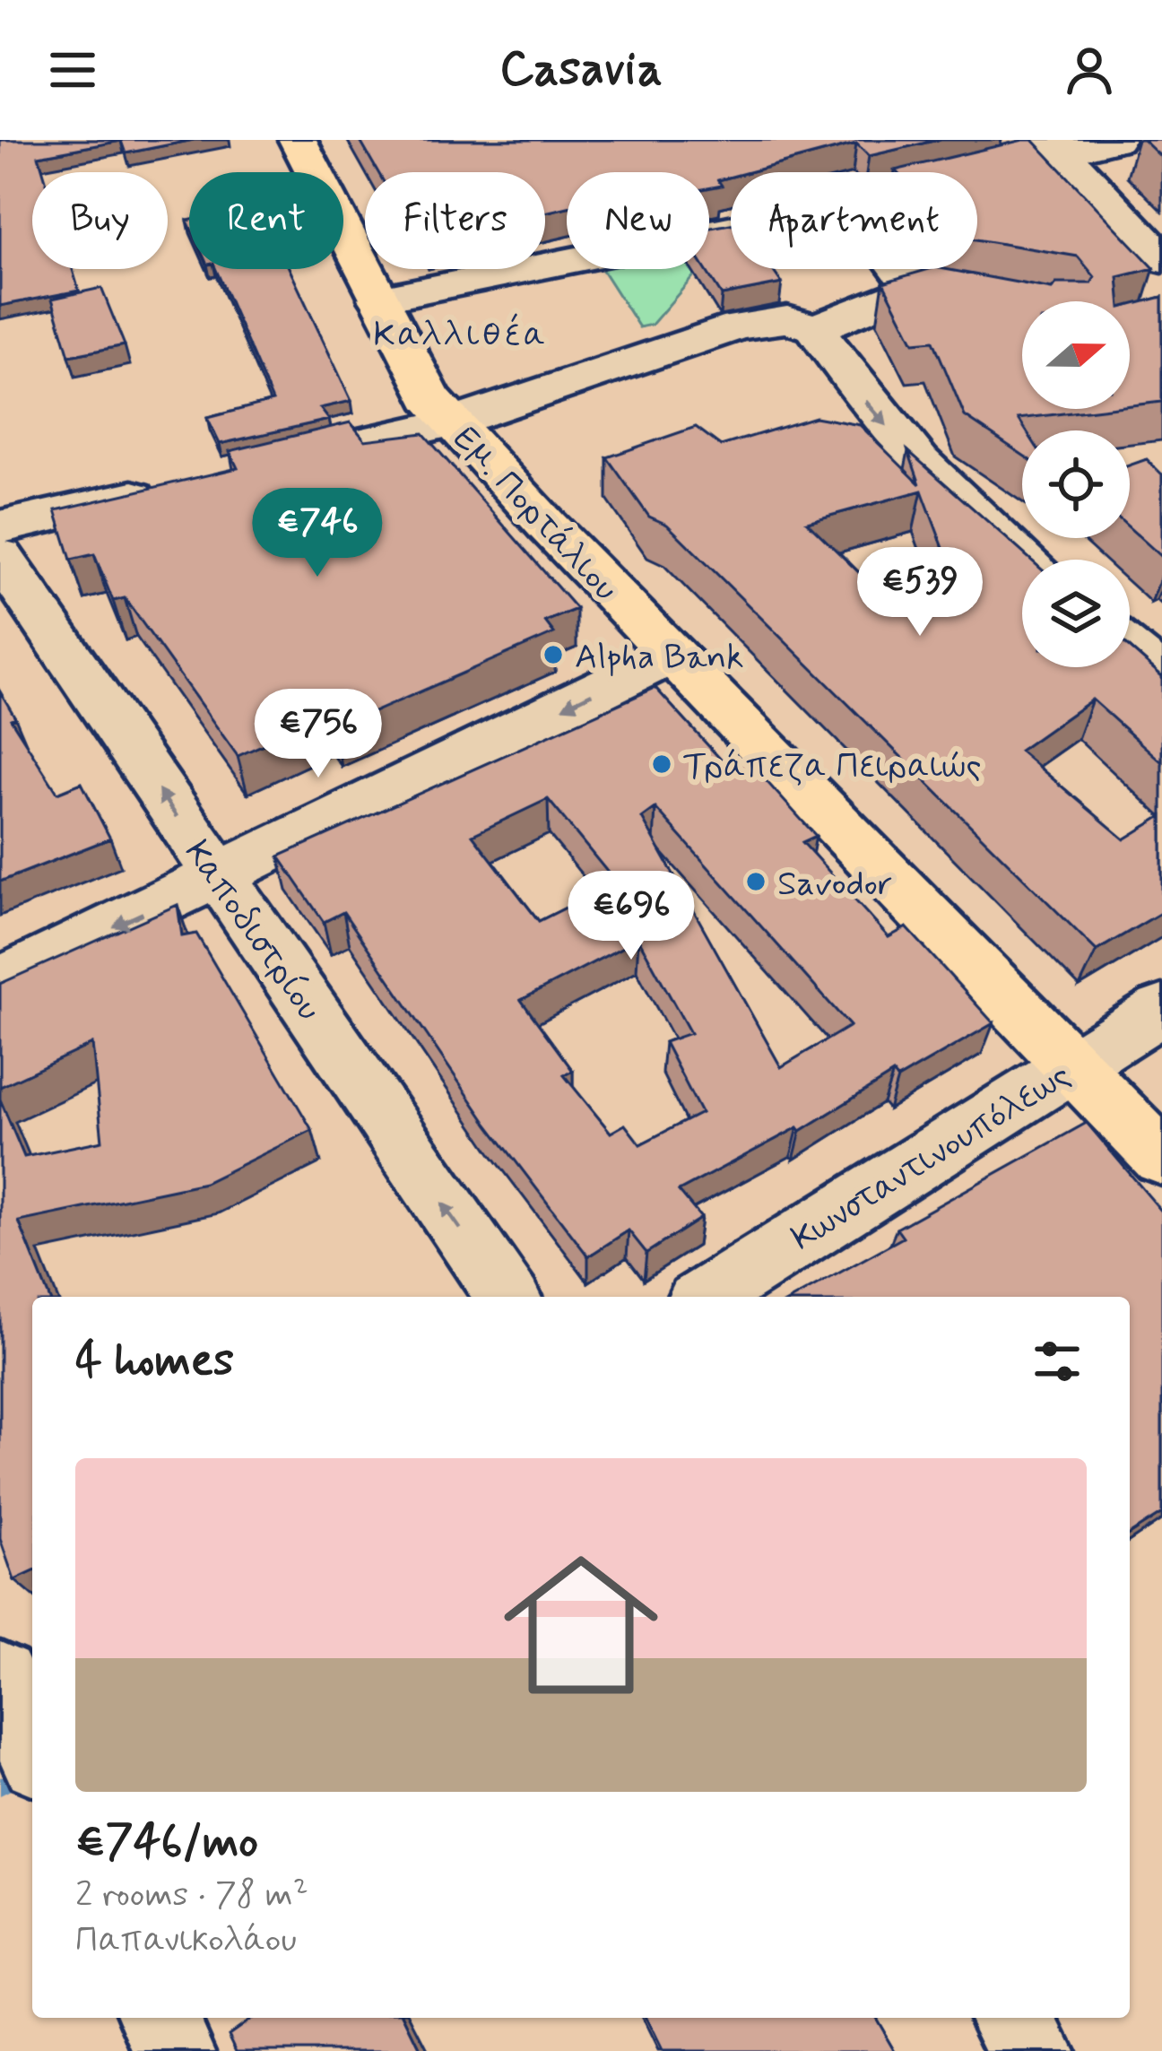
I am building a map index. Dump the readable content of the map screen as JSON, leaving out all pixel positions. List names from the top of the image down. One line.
{"streets":{"main road":["Εμ. Πορτάλιου"],"street":["Καποδιστρίου","Κωνσταντινουπόλεως"]},"crossings":[["Εμ. Πορτάλιου","Κωνσταντινουπόλεως"]],"one_way":["Καποδιστρίου"],"districts":["Καλλιθέα"],"places":["Alpha Bank","Τράπεζα Πειραιώς","Savodor"],"north":"right","page":{"header":"Casavia","chip":["Buy","Rent","Filters","New","Apartment"],"price":["€746","€539","€756","€696"],"heading":"4 homes","list":[{"name":"€746/mo","note":"2 rooms · 78 m² · Παπανικολάου"}]}}
